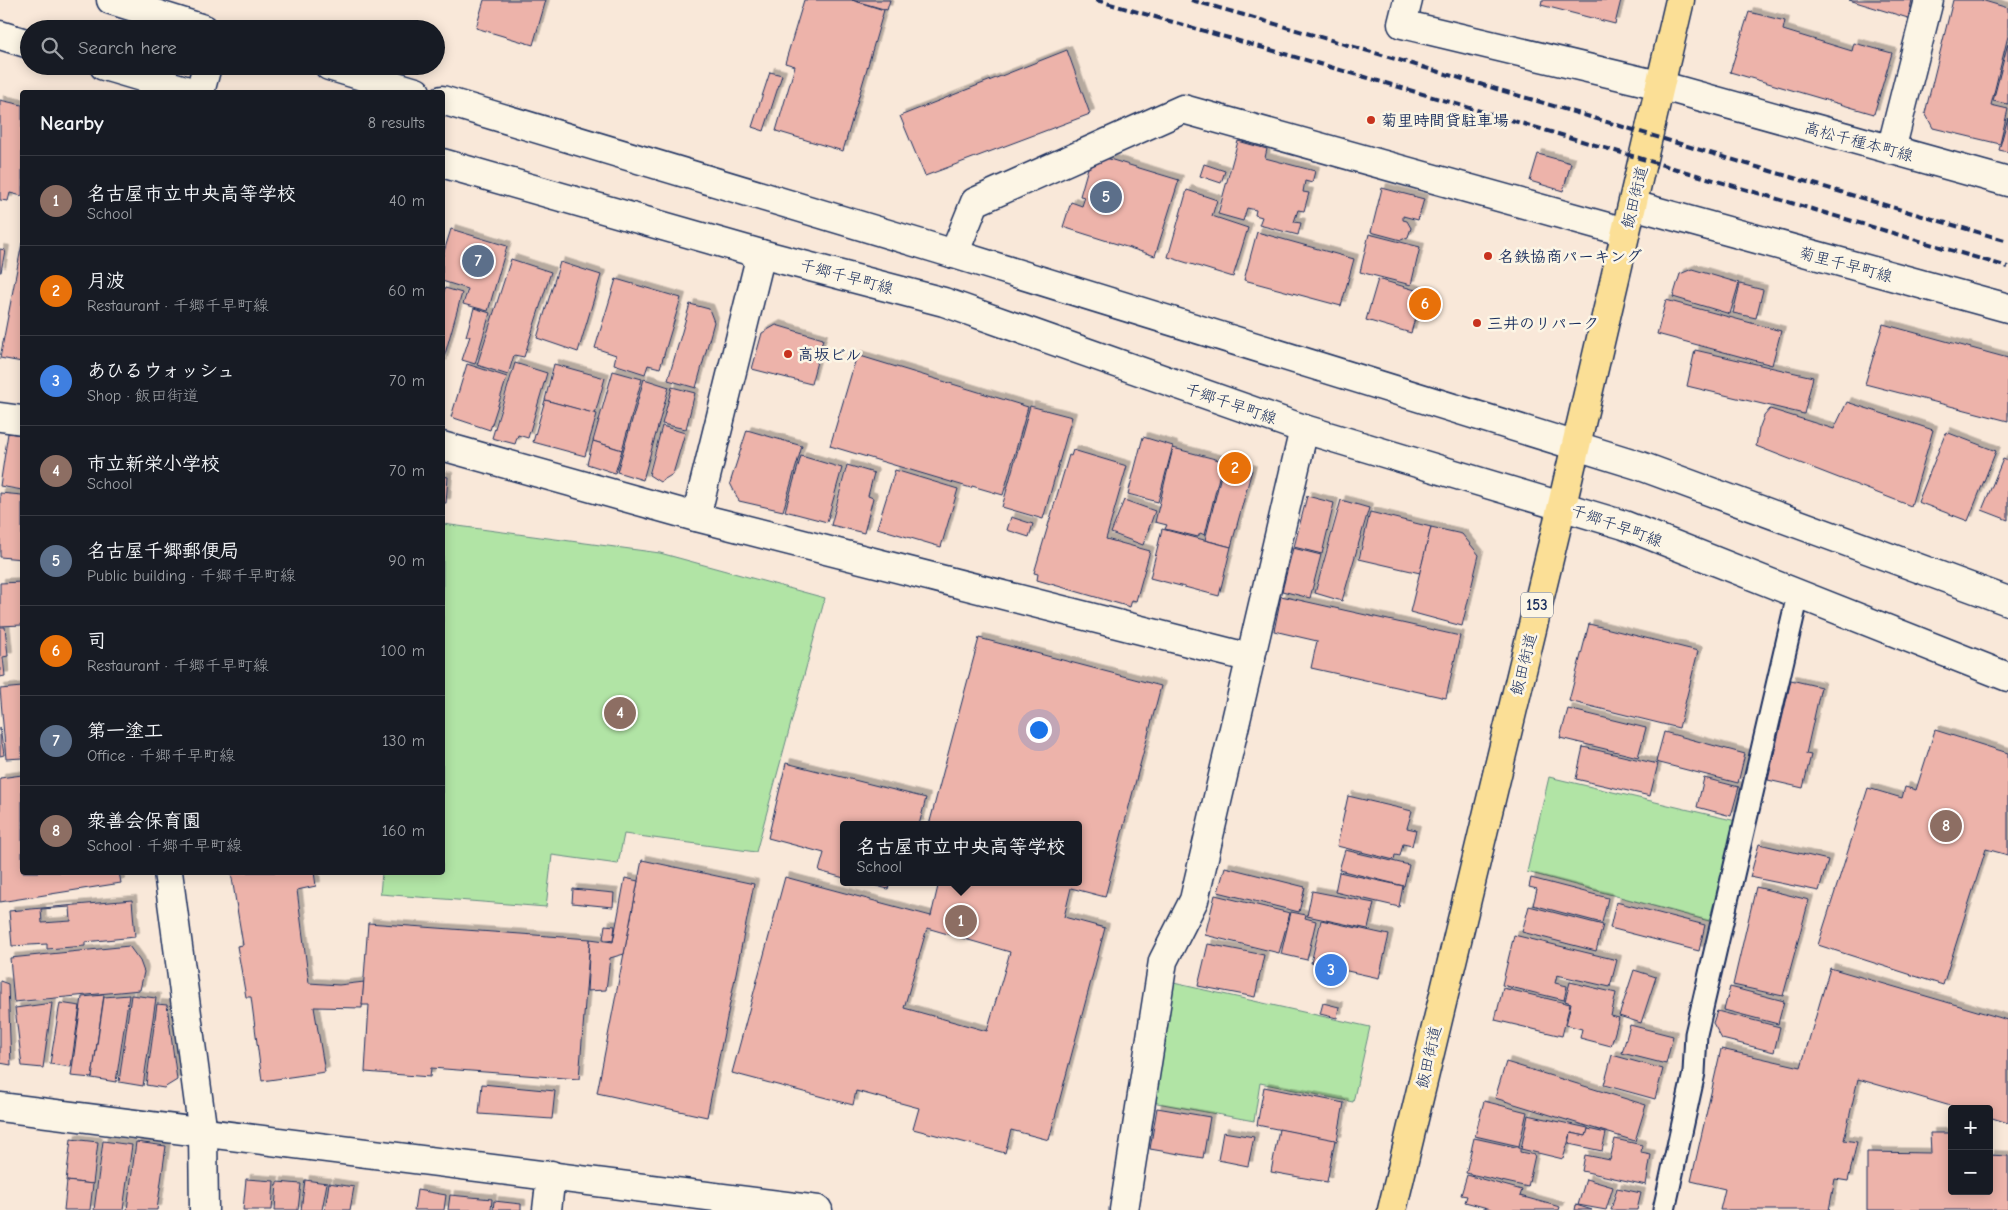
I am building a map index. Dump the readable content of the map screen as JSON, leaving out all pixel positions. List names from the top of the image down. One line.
{"streets":{"highway":["飯田街道","153"],"street":["高松千種本町線","菊里千早町線","千郷千早町線"]},"crossings":[["高松千種本町線","飯田街道"],["飯田街道","菊里千早町線"],["飯田街道","千郷千早町線"]],"places":["菊里時間貸駐車場","名鉄協商パーキング","三井のリパーク","高坂ビル"],"page":{"search":"Search here","heading":["Nearby","8 results"],"list":[{"mark":"1","name":"名古屋市立中央高等学校","note":"School","value":"40 m"},{"mark":"2","name":"月波","note":"Restaurant · 千郷千早町線","value":"60 m"},{"mark":"3","name":"あひるウォッシュ","note":"Shop · 飯田街道","value":"70 m"},{"mark":"4","name":"市立新栄小学校","note":"School","value":"70 m"},{"mark":"5","name":"名古屋千郷郵便局","note":"Public building · 千郷千早町線","value":"90 m"},{"mark":"6","name":"司","note":"Restaurant · 千郷千早町線","value":"100 m"},{"mark":"7","name":"第一塗工","note":"Office · 千郷千早町線","value":"130 m"},{"mark":"8","name":"衆善会保育園","note":"School · 千郷千早町線","value":"160 m"}],"pins":["5","7","6","2","4","8","1","3"],"popup":["名古屋市立中央高等学校","School"],"map_buttons":["+","−"]}}
